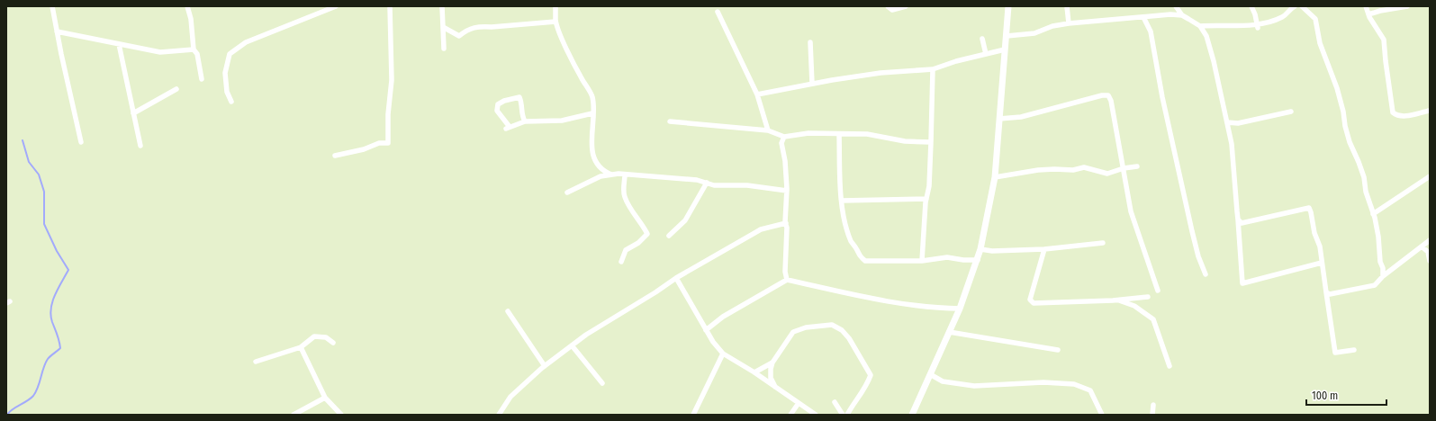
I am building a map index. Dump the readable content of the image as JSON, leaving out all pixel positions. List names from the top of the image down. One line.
{"scale_bar":"100 m"}
